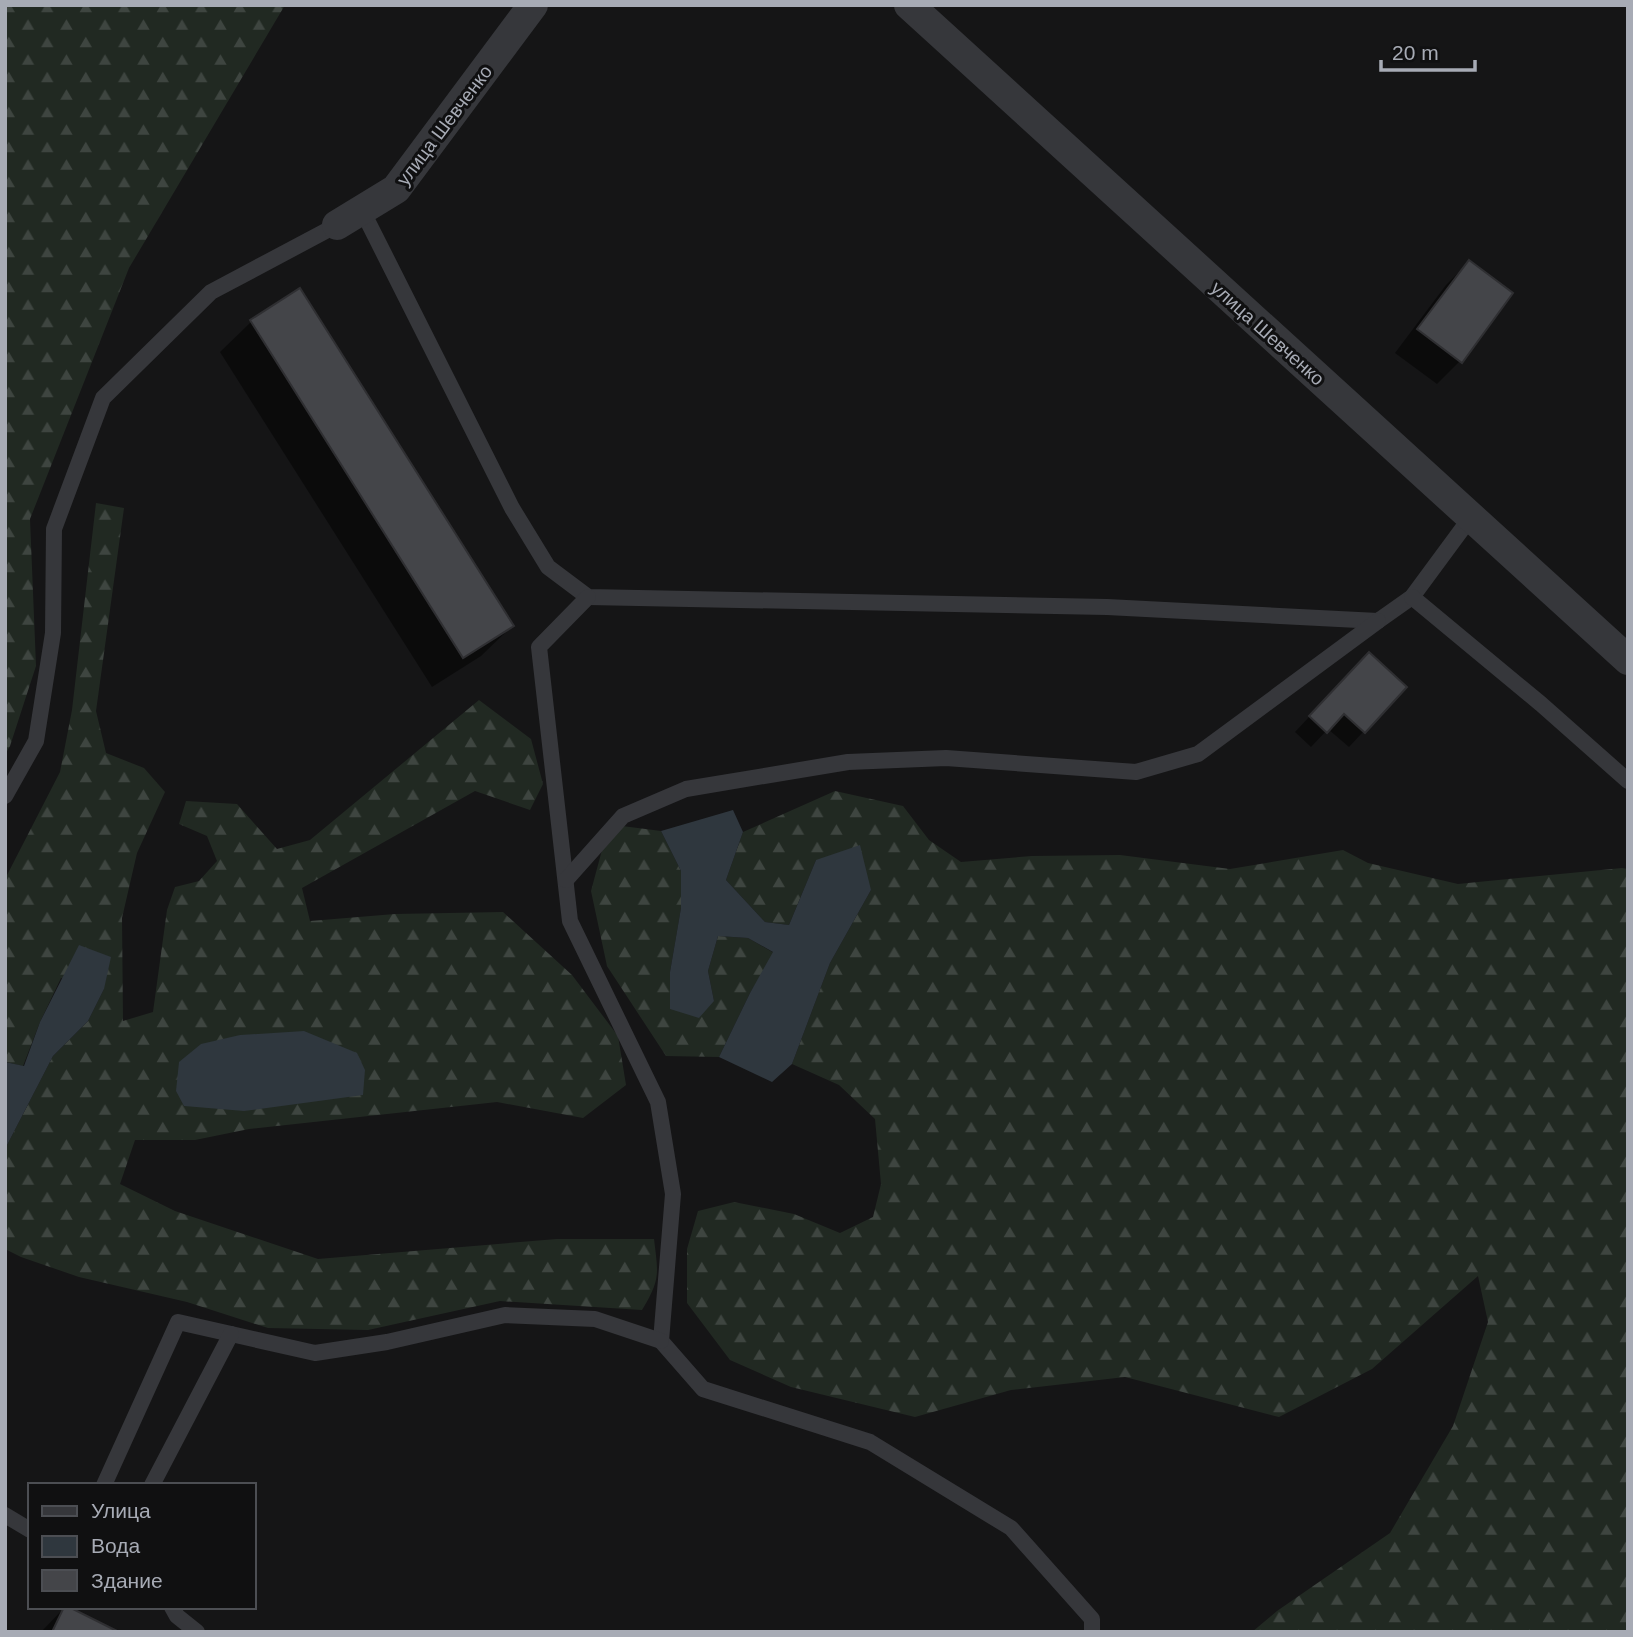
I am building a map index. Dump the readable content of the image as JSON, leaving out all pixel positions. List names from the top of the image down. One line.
{"streets":{"street":["улица Шевченко"]},"legend":["Улица","Вода","Здание"],"scale_bar":"20 m"}
